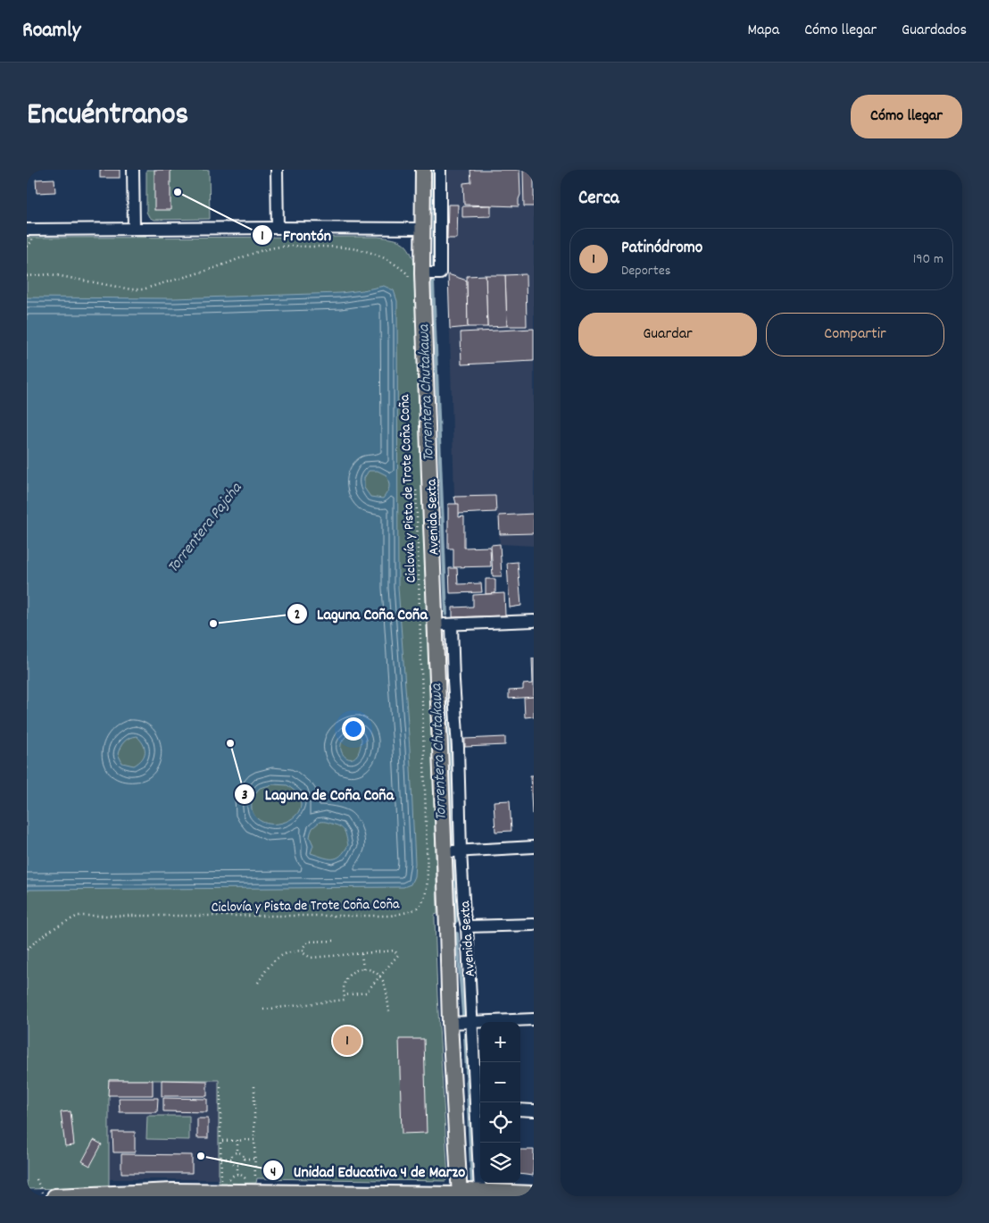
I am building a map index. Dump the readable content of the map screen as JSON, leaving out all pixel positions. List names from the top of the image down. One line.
{"streets":{"main road":["Avenida Sexta"],"path":["Ciclovía y Pista de Trote Coña Coña"]},"water":["Torrentera Chutakawa","Torrentera Pajcha"],"places":["Frontón","Laguna Coña Coña","Laguna de Coña Coña","Unidad Educativa 4 de Marzo"],"page":{"header":"Roamly","nav":["Mapa","Cómo llegar","Guardados"],"title":"Encuéntranos","buttons":["Cómo llegar",["Guardar","Compartir"]],"heading":"Cerca","list":[{"mark":"1","name":"Patinódromo","note":"Deportes","value":"190 m"}],"map_buttons":["+","−"],"pins":"1"}}
